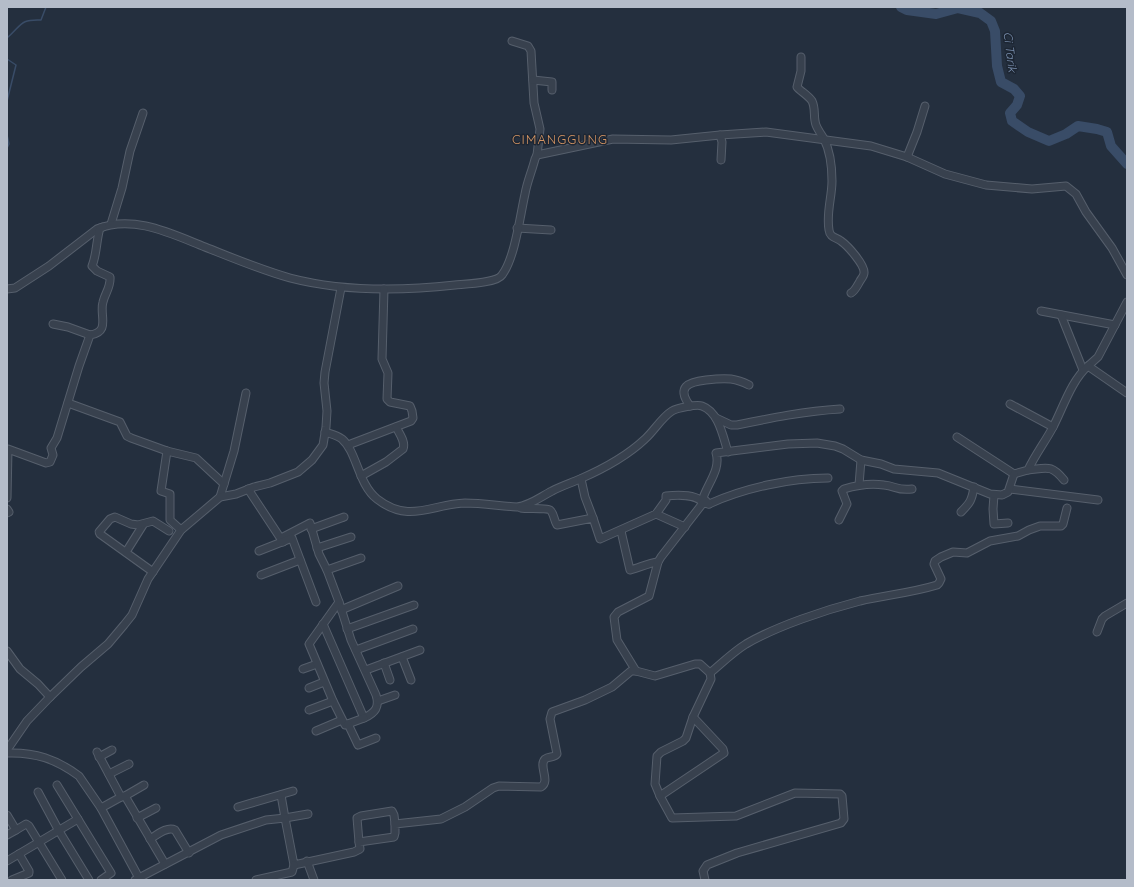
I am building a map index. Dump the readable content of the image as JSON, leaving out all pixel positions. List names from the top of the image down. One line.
{"districts":["CIMANGGUNG"],"water":["Ci Tarik"]}
